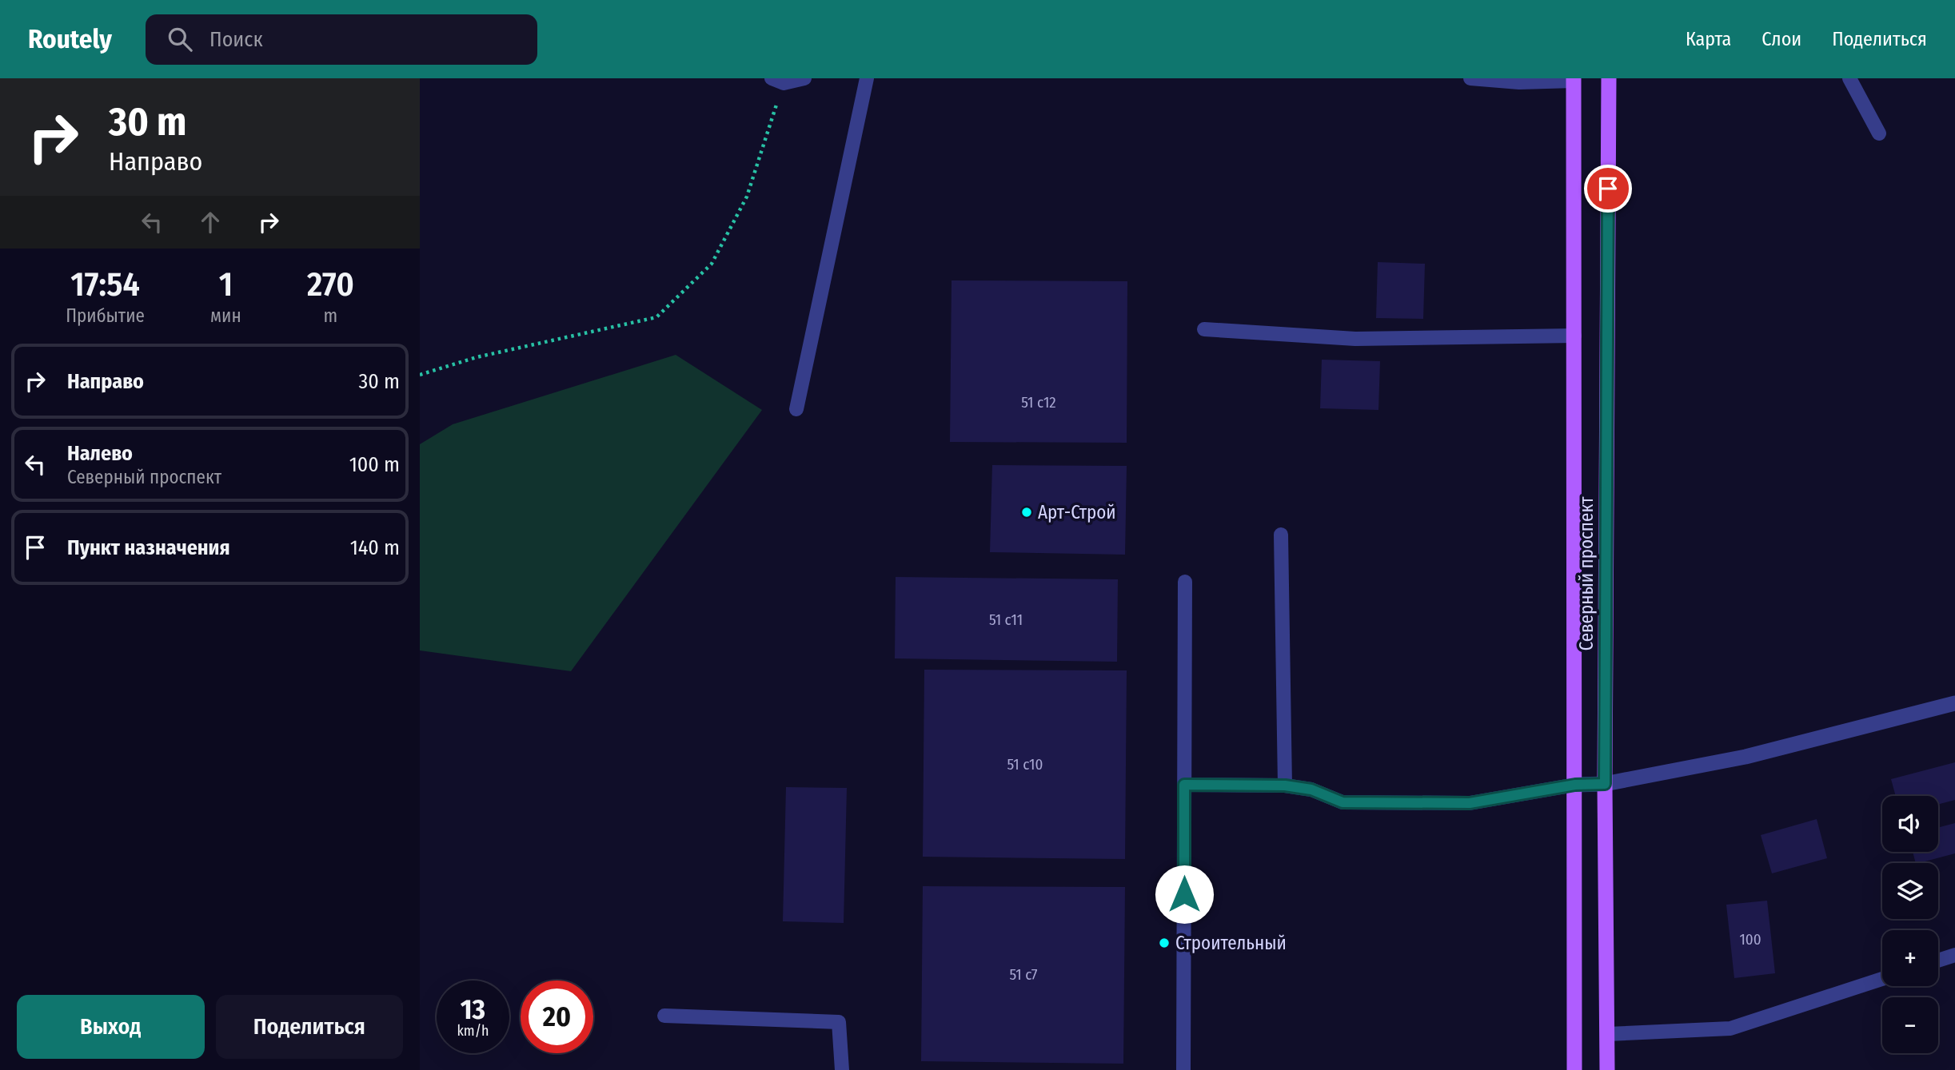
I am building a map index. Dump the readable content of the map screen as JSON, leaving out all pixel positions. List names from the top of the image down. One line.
{"streets":{"main road":["Северный проспект"]},"places":["Арт-Строй","Строительный"],"house_numbers":["51 с12","51 с11","51 с10","100","51 с7"],"page":{"header":"Routely","search":"Поиск","nav":["Карта","Слои","Поделиться"],"turn":["30 m","Направо"],"eta":["17:54","Прибытие","1","мин","270","m"],"list":[{"name":"Направо","value":"30 m"},{"name":"Налево","note":"Северный проспект","value":"100 m"},{"name":"Пункт назначения","value":"140 m"}],"map_buttons":["+","−"],"speed":"13 km/h","limit":"20","buttons":["Выход","Поделиться"]}}
